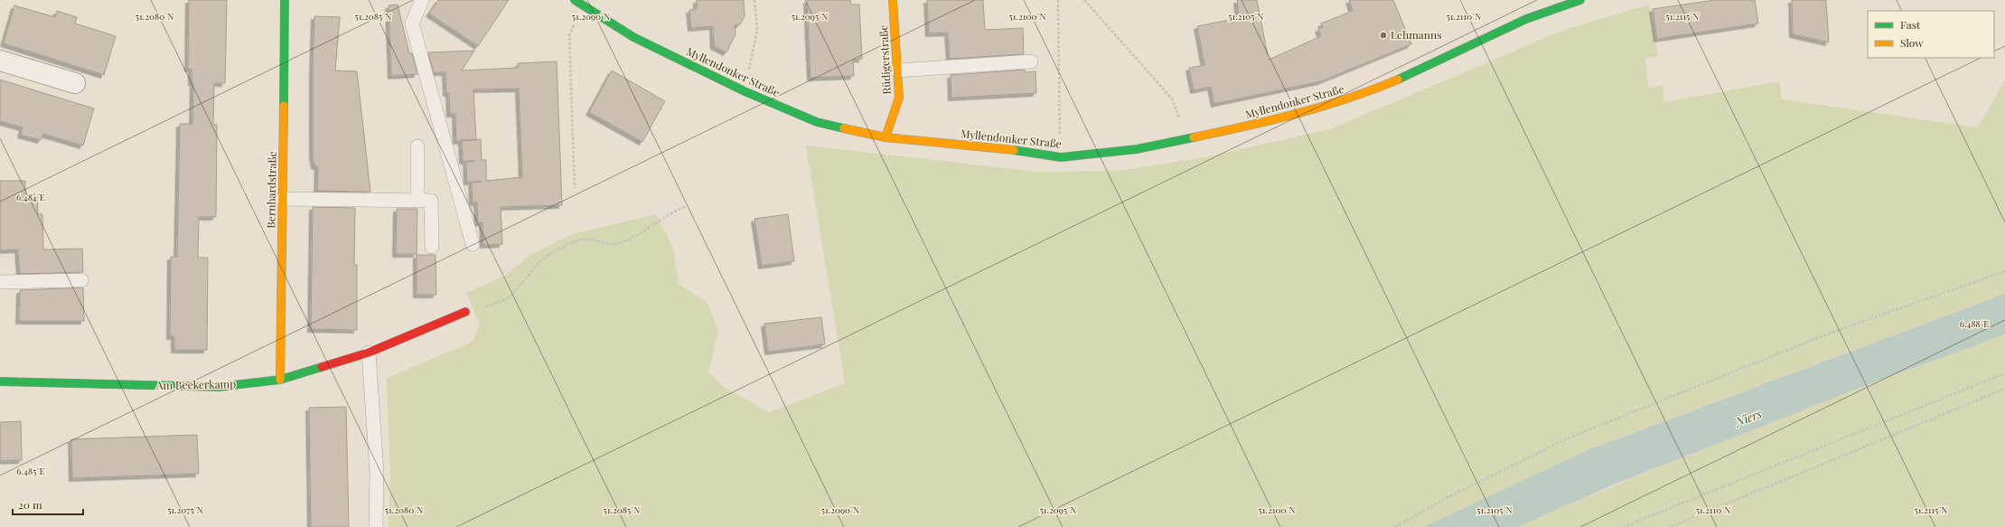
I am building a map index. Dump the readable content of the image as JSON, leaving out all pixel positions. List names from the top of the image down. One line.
{"streets":{"street":["Rüdigerstraße","Myllendonker Straße","Bernhardstraße","Am Beekerkamp"]},"crossings":[["Rüdigerstraße","Myllendonker Straße"],["Bernhardstraße","Am Beekerkamp"]],"water":["Niers"],"places":["Lehmanns"],"legend":["Fast","Slow"],"scale_bar":"20 m","coordinates":["51.2080°N","51.2085°N","51.2090°N","51.2095°N","51.2105°N","51.2110°N","51.2115°N","51.2100°N","6.484°E","6.488°E","6.485°E","51.2075°N"]}
